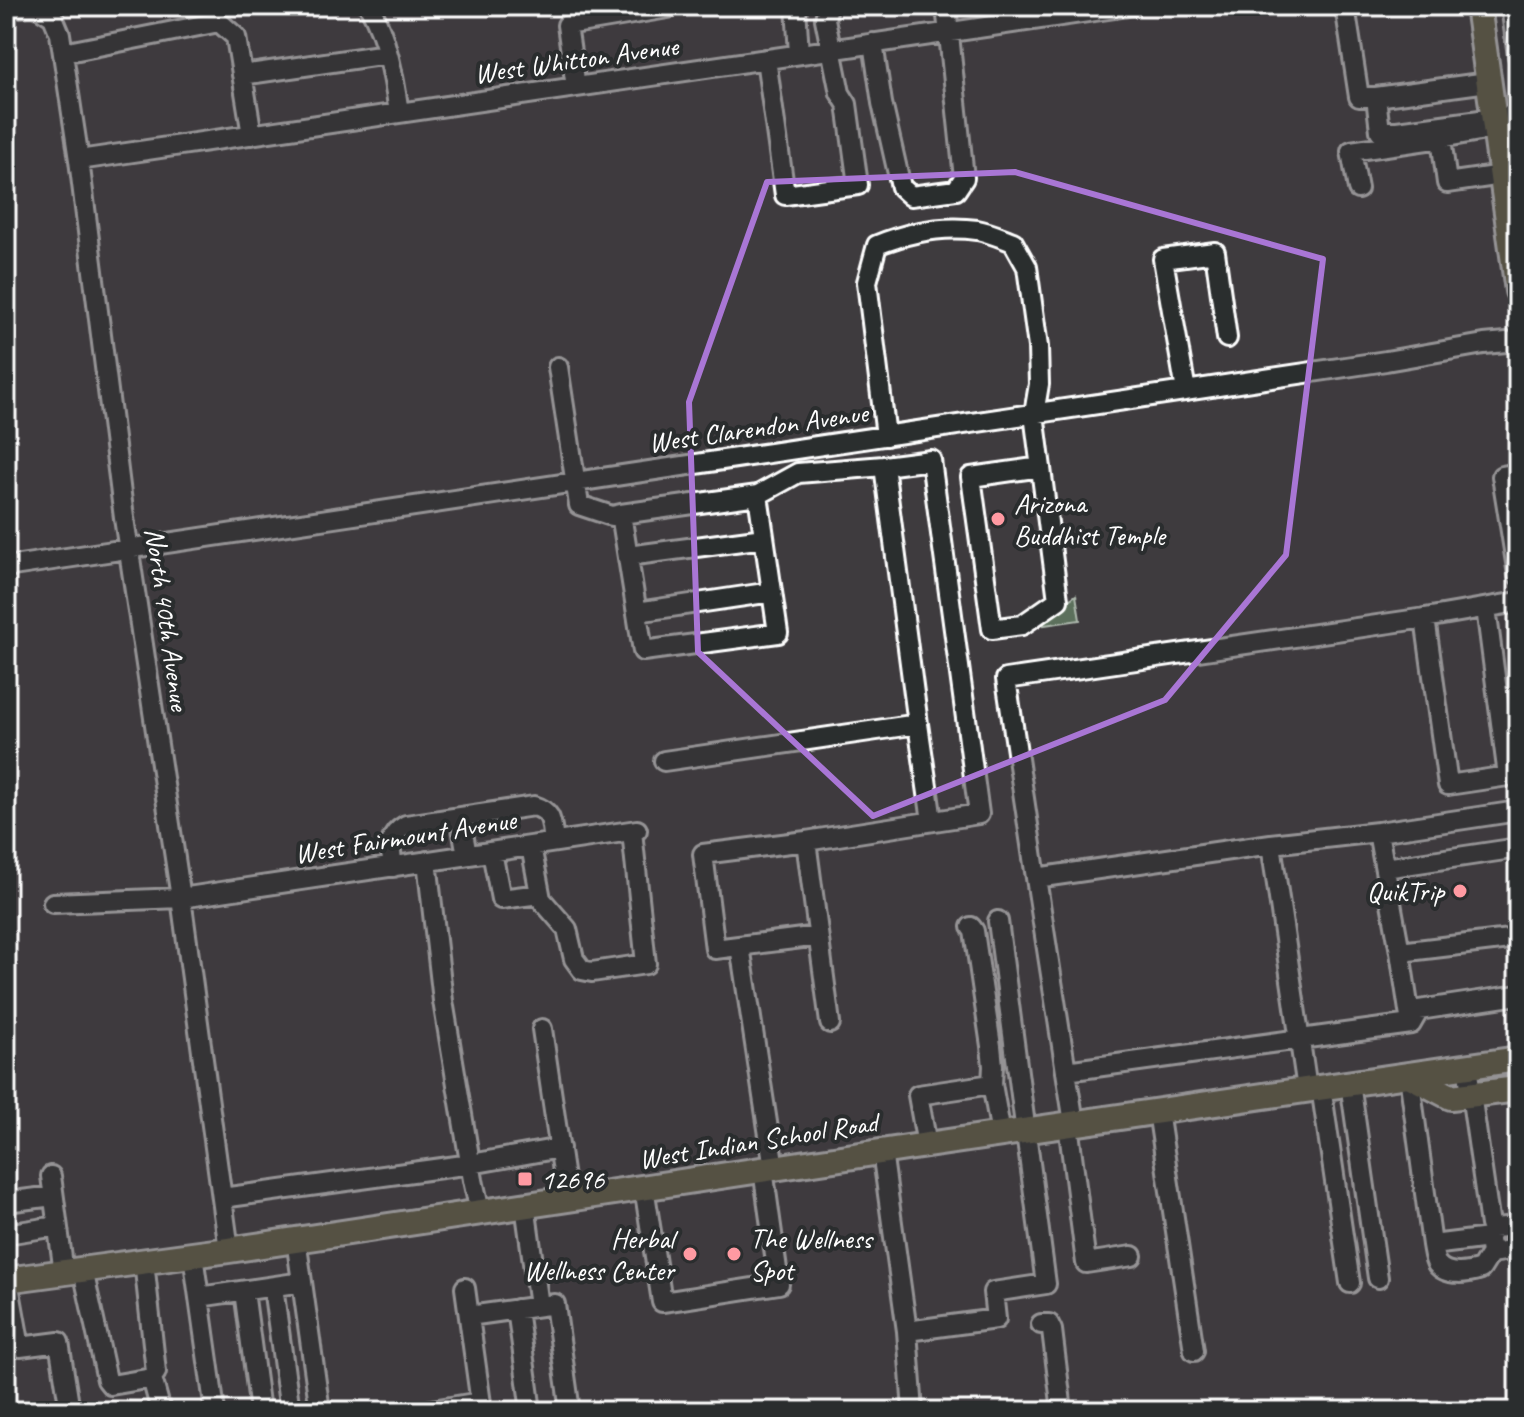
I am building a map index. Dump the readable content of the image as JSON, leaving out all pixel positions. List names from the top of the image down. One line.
{"streets":{"main road":["West Indian School Road"],"street":["West Whitton Avenue","West Clarendon Avenue","North 40th Avenue","West Fairmount Avenue"]},"crossings":[["West Whitton Avenue","North 40th Avenue"],["West Clarendon Avenue","North 40th Avenue"],["North 40th Avenue","West Fairmount Avenue"],["North 40th Avenue","West Indian School Road"]],"places":{"other":["Arizona Buddhist Temple","QuikTrip","Herbal Wellness Center","The Wellness Spot"],"transit":["12696"]}}
